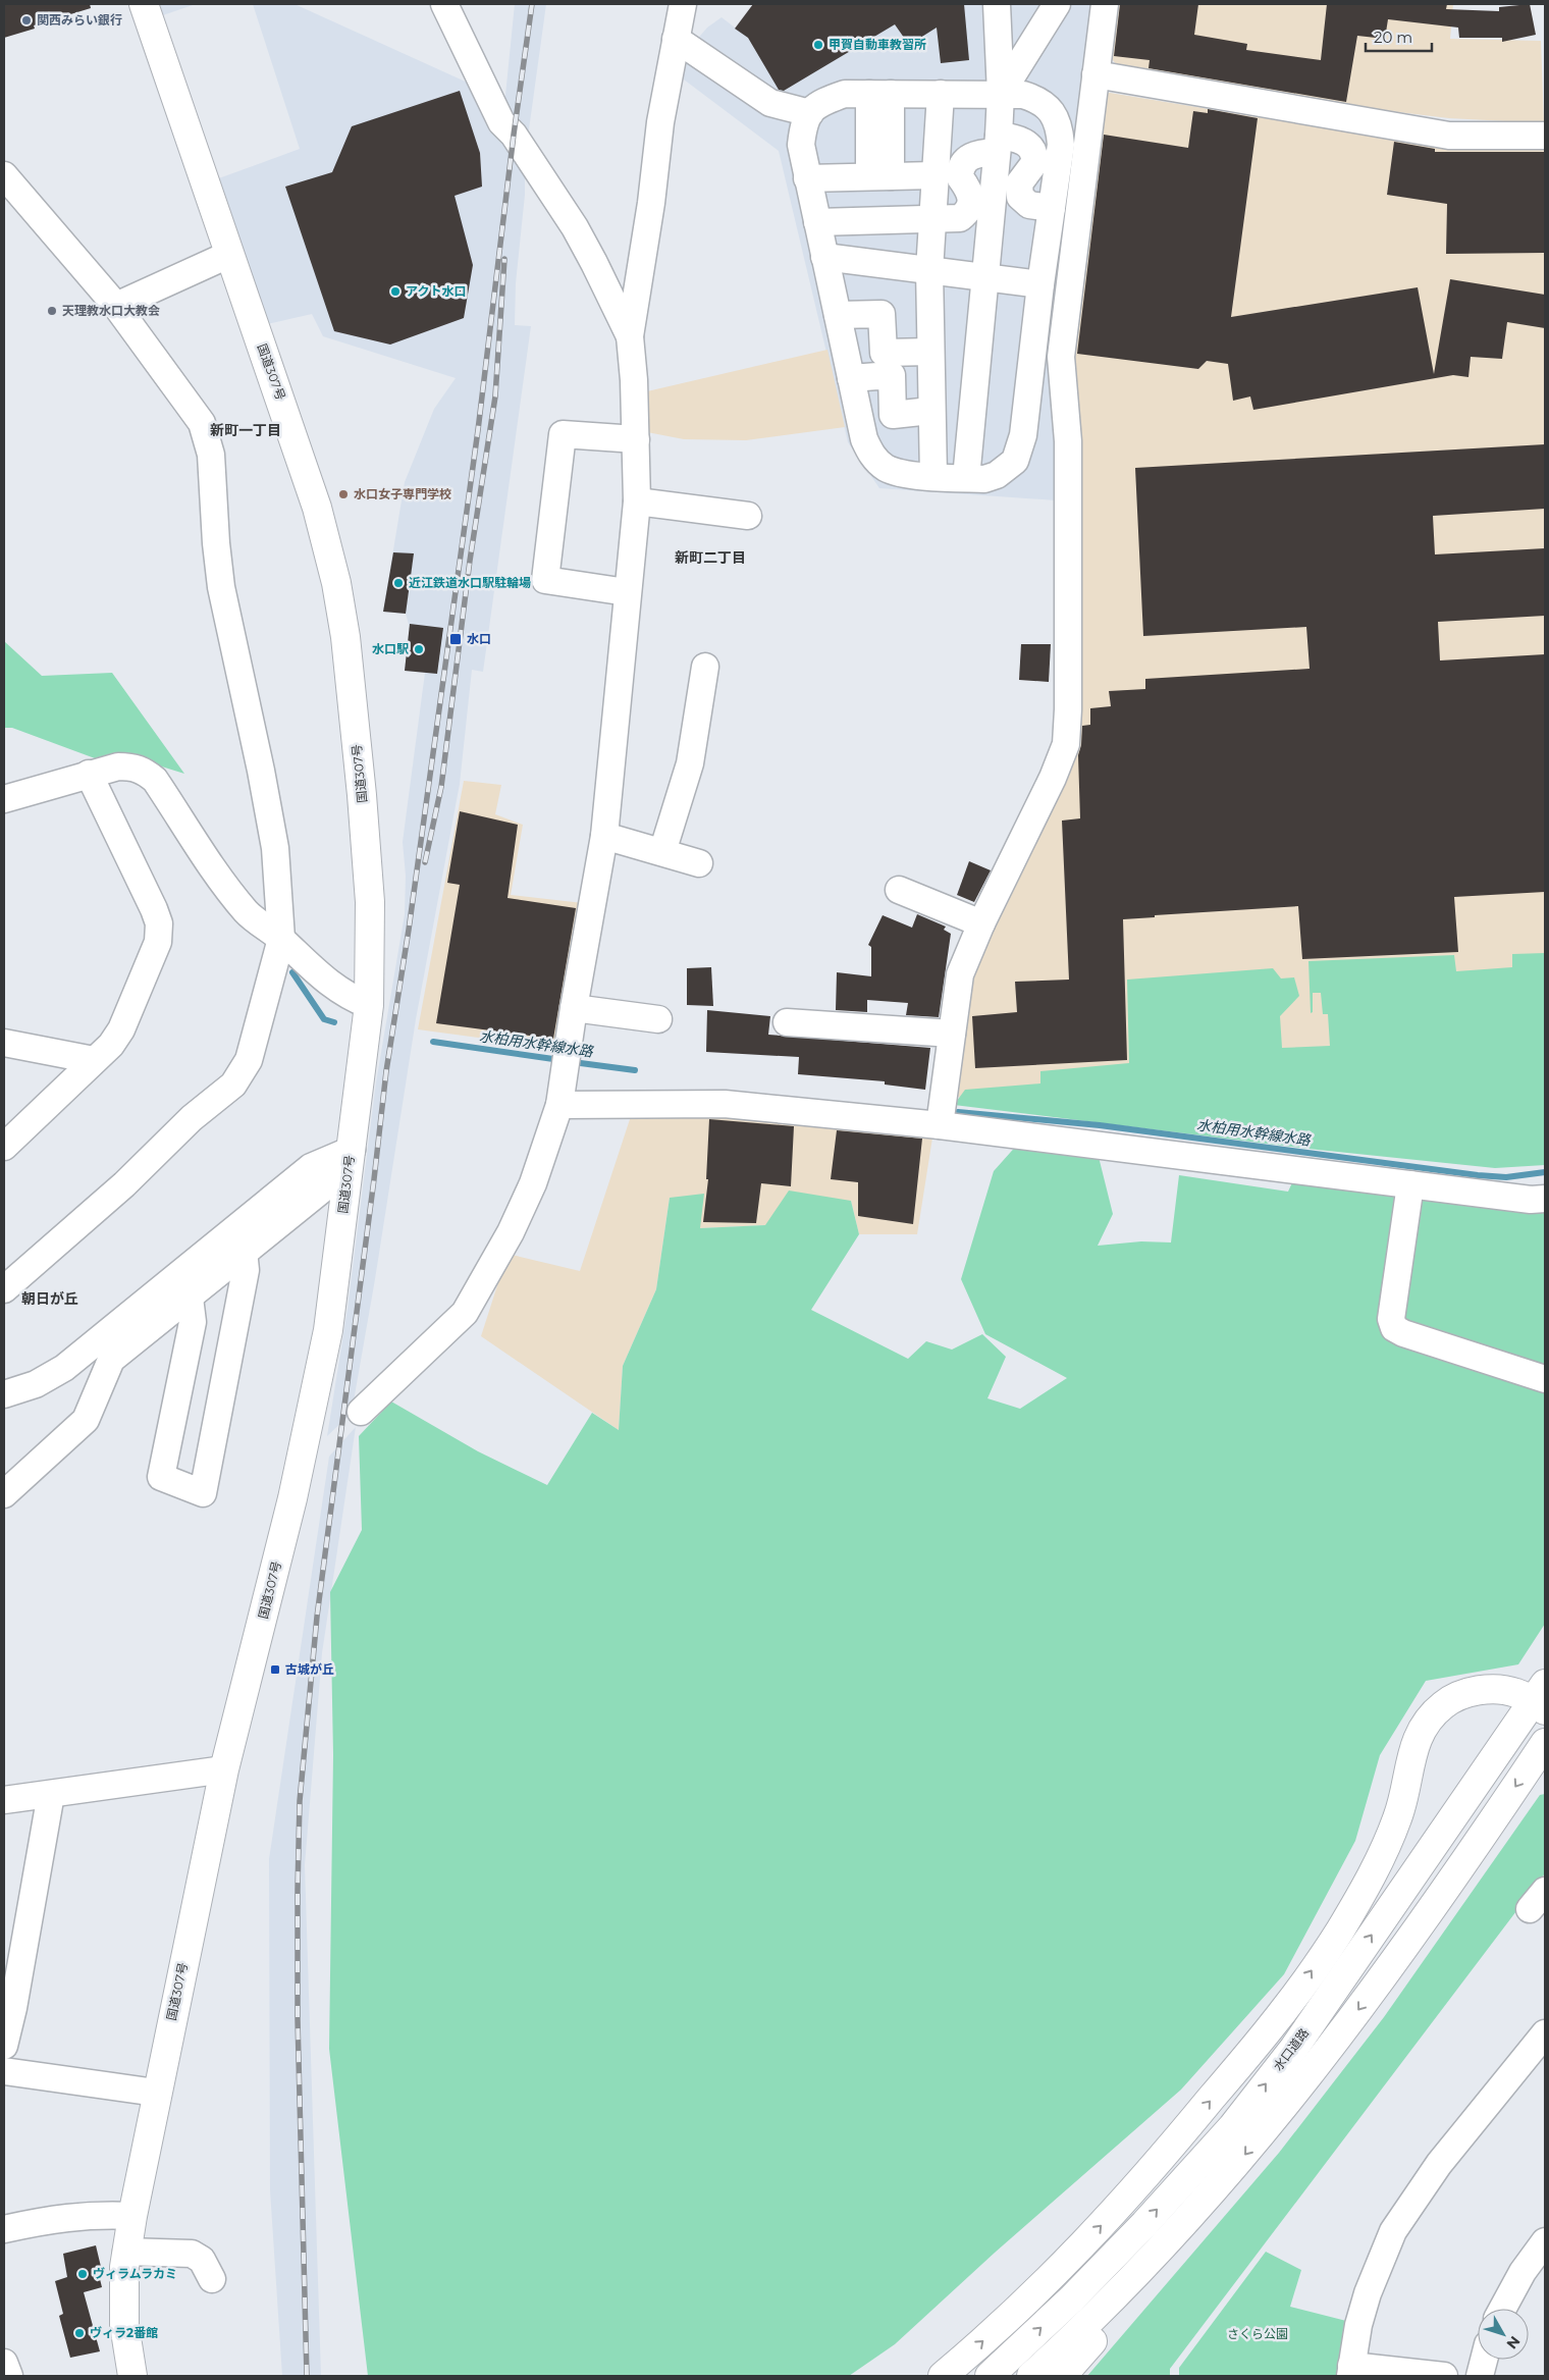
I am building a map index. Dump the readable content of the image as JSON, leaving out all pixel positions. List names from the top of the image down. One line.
{"streets":{"highway":["国道307号","水口道路"]},"districts":["新町一丁目","新町二丁目","朝日が丘"],"water":["水柏用水幹線水路"],"parks":["さくら公園"],"places":{"other":["関西みらい銀行","甲賀自動車教習所","アクト水口","天理教水口大教会","水口女子専門学校","近江鉄道水口駅駐輪場","水口駅","ヴィラムラカミ","ヴィラ2番館"],"transit":["水口","古城が丘"]},"scale_bar":"20 m","north":"bottom right"}
